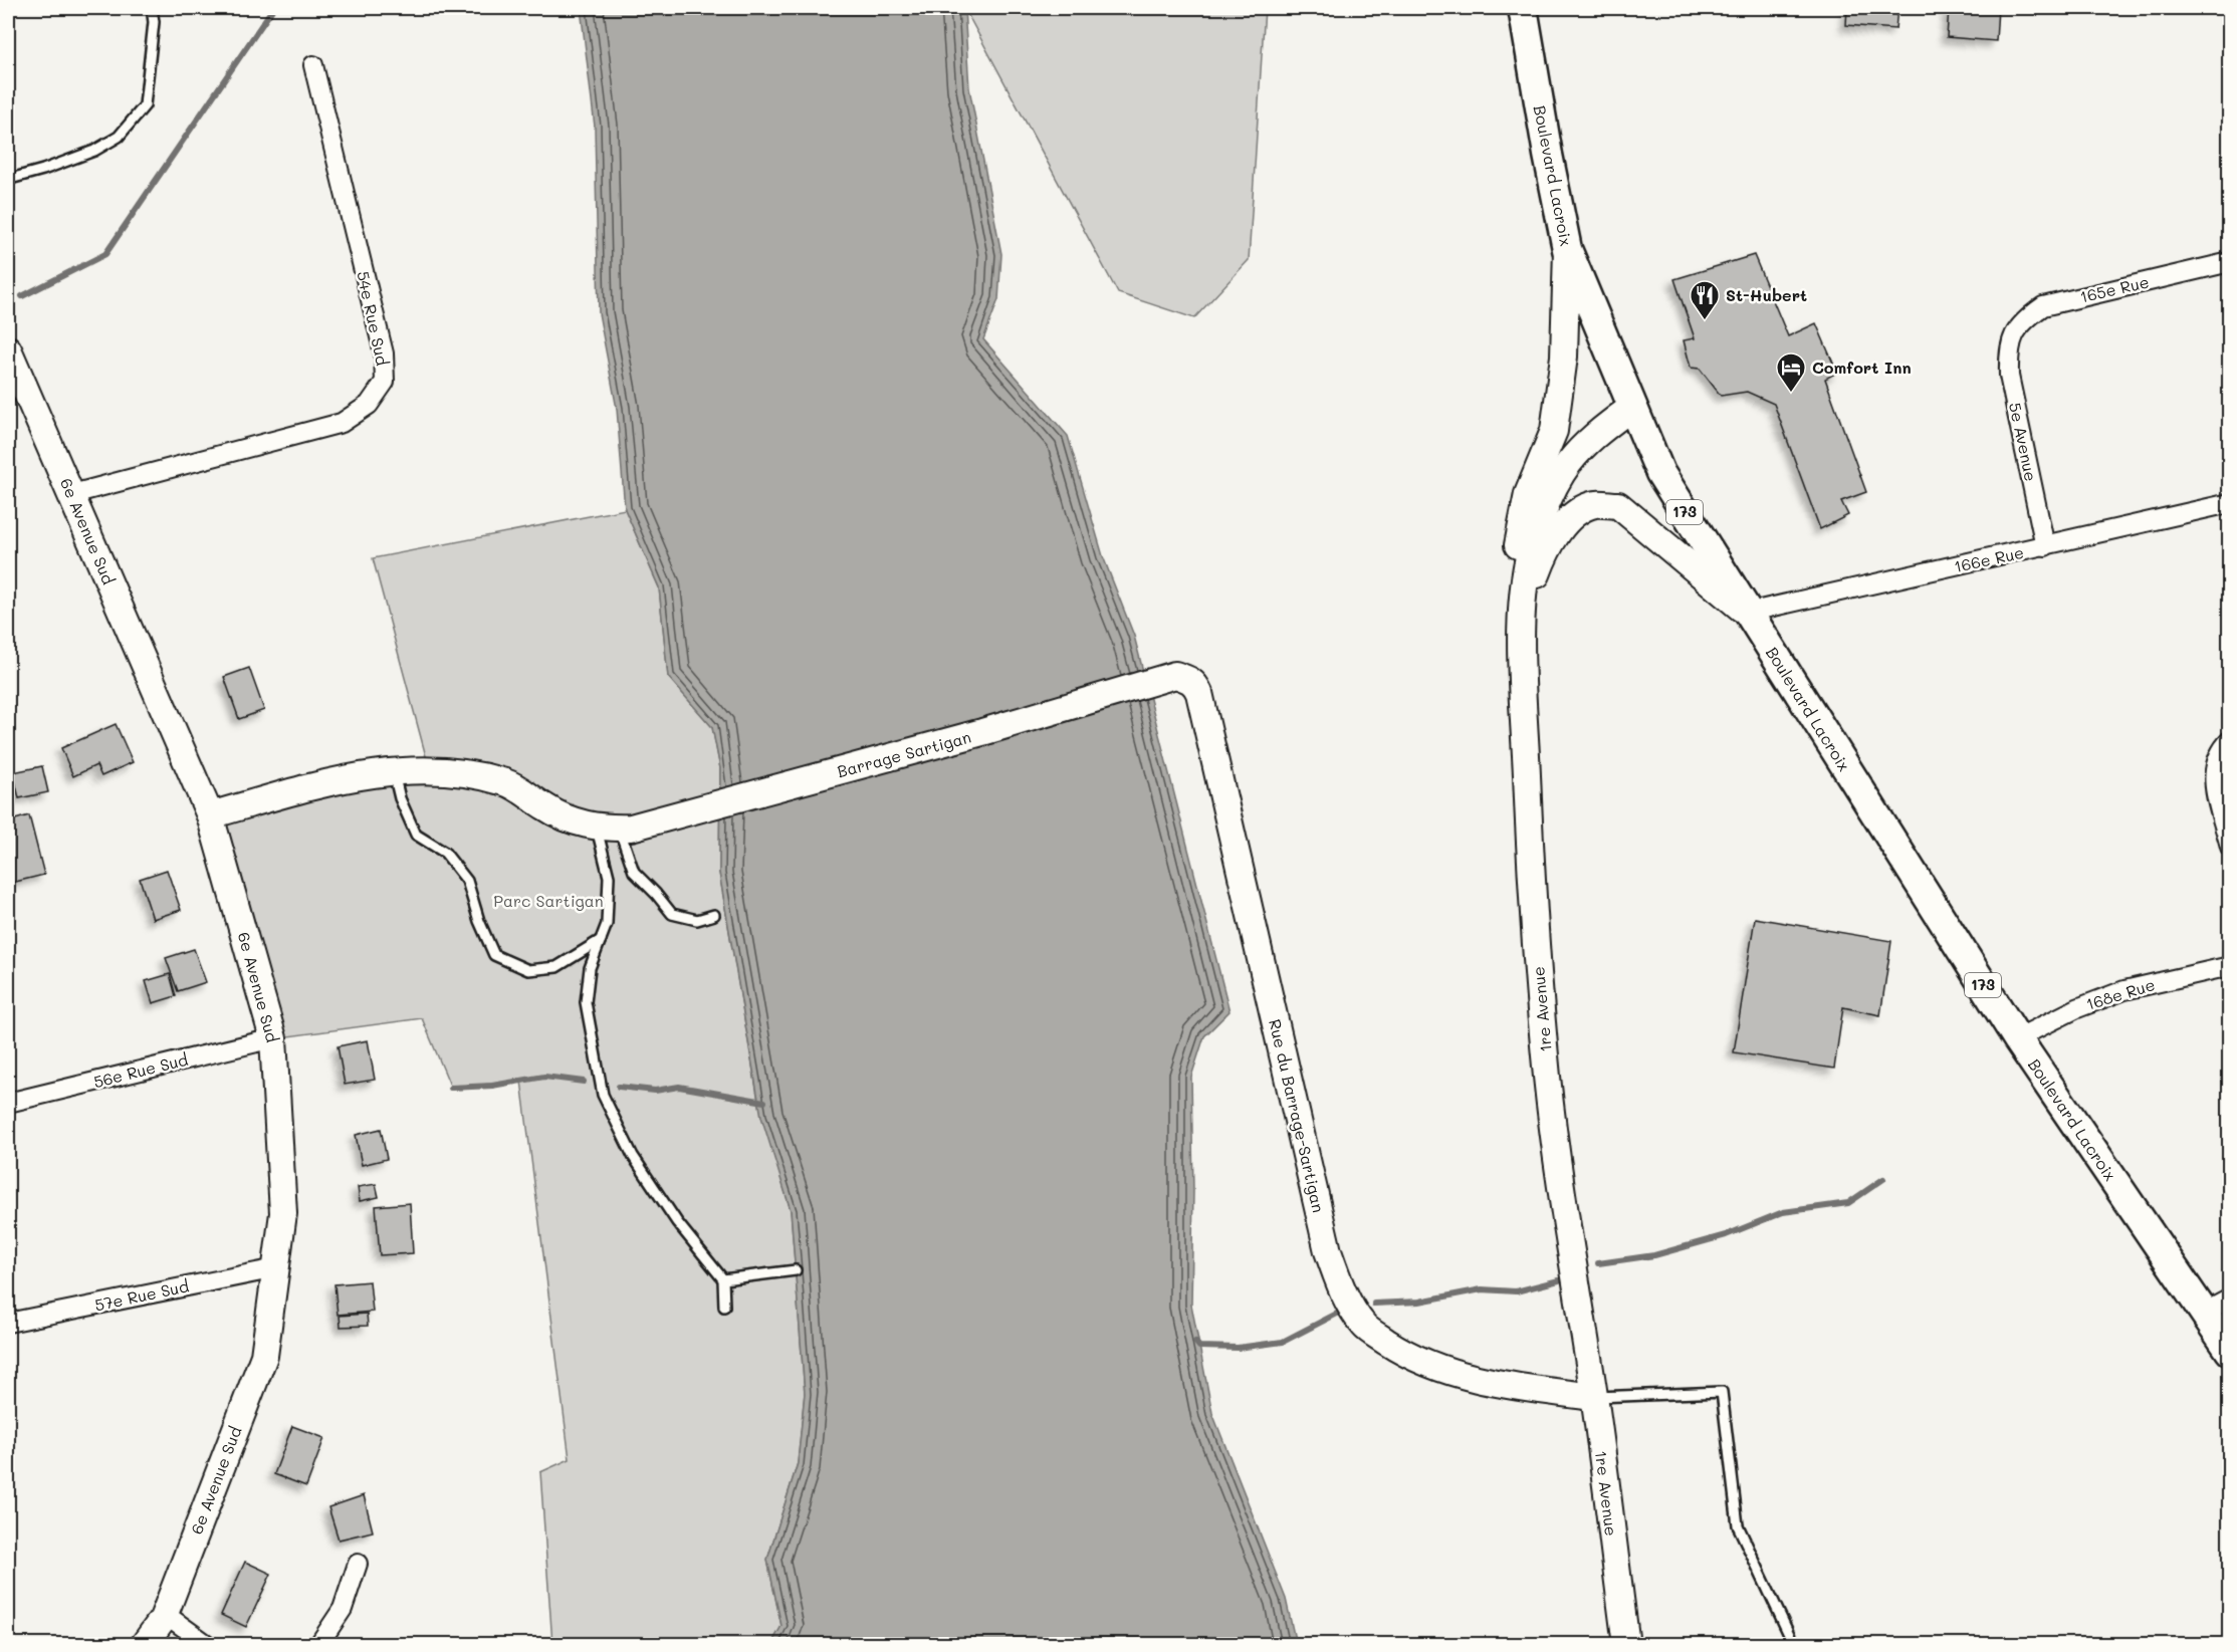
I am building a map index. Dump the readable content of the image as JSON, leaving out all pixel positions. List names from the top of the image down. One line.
{"streets":{"main road":["Boulevard Lacroix","173","6e Avenue Sud","Barrage Sartigan","1re Avenue","Rue du Barrage-Sartigan"],"street":["165e Rue","54e Rue Sud","5e Avenue","166e Rue","168e Rue","56e Rue Sud","57e Rue Sud"]},"crossings":[["Boulevard Lacroix","166e Rue"],["Boulevard Lacroix","168e Rue"],["Boulevard Lacroix","1re Avenue"],["165e Rue","5e Avenue"],["54e Rue Sud","6e Avenue Sud"],["5e Avenue","166e Rue"],["6e Avenue Sud","56e Rue Sud"],["6e Avenue Sud","57e Rue Sud"],["Barrage Sartigan","Rue du Barrage-Sartigan"],["1re Avenue","Rue du Barrage-Sartigan"]],"parks":["Parc Sartigan"],"places":{"restaurant":["St-Hubert"],"hotel":["Comfort Inn"]}}
